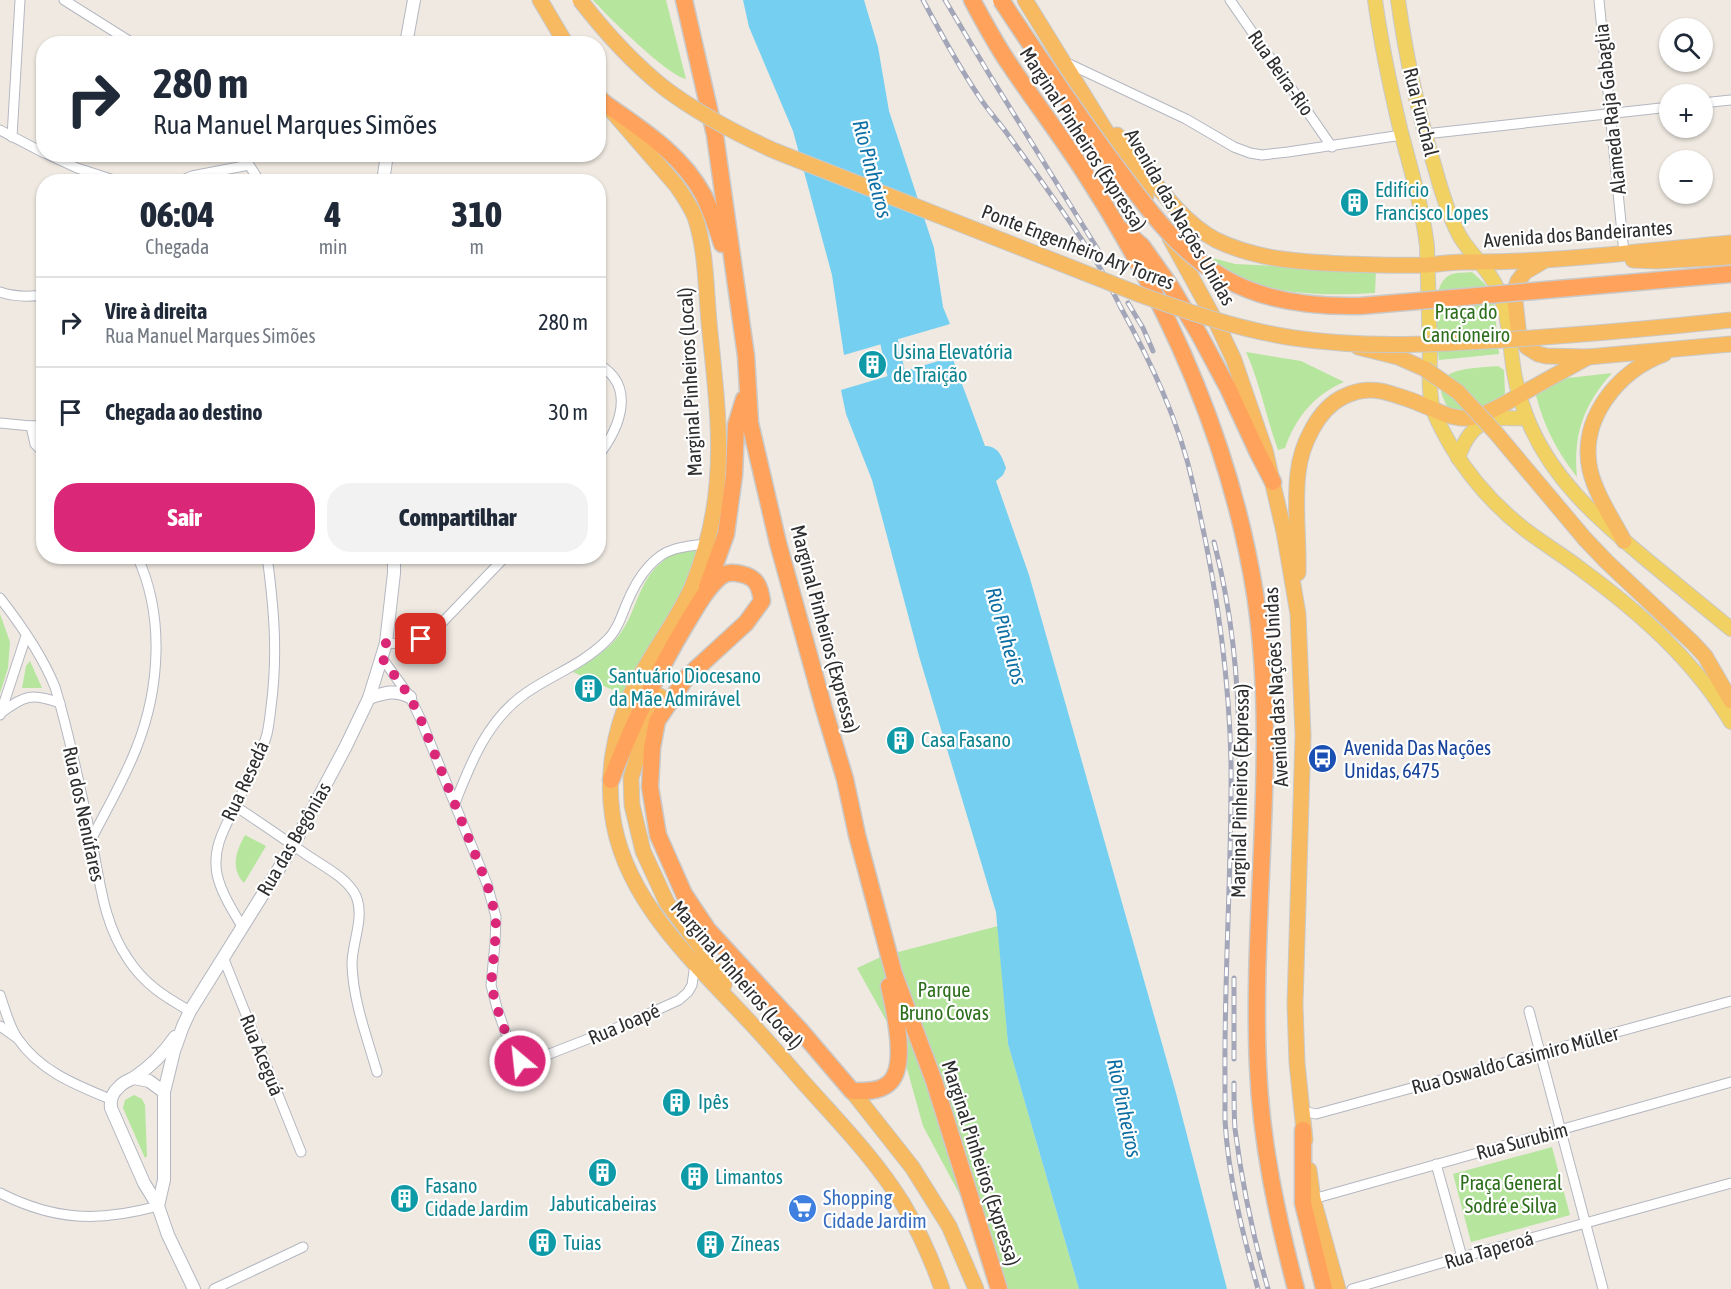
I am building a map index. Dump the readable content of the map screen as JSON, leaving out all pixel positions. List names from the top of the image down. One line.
{"streets":{"highway":["Marginal Pinheiros (Expressa)","Avenida das Nações Unidas","Avenida dos Bandeirantes","Ponte Engenheiro Ary Torres","Marginal Pinheiros (Local)"],"main road":["Rua Funchal","Rua das Begônias"],"street":["Rua Beira-Rio","Alameda Raja Gabaglia","Rua Resedá","Rua dos Nenúfares","Rua Joapé","Rua Aceguá","Rua Oswaldo Casimiro Müller","Rua Surubim","Rua Taperoá"]},"crossings":[["Alameda Raja Gabaglia","Avenida dos Bandeirantes"],["Rua Funchal","Avenida dos Bandeirantes"],["Avenida das Nações Unidas","Avenida dos Bandeirantes"],["Avenida das Nações Unidas","Rua Oswaldo Casimiro Müller"],["Avenida das Nações Unidas","Rua Surubim"],["Marginal Pinheiros (Local)","Rua Joapé"],["Rua Resedá","Rua das Begônias"],["Rua dos Nenúfares","Rua das Begônias"],["Rua das Begônias","Rua Aceguá"]],"water":["Rio Pinheiros"],"parks":["Praça do Cancioneiro","Parque Bruno Covas","Praça General Sodré e Silva"],"places":{"building":["Edifício Francisco Lopes","Usina Elevatória de Traição","Santuário Diocesano da Mãe Admirável","Casa Fasano","Ipês","Jabuticabeiras","Limantos","Fasano Cidade Jardim","Tuias","Zíneas"],"bus stop":["Avenida Das Nações Unidas, 6475"],"supermarket":["Shopping Cidade Jardim"]},"page":{"map_buttons":["+","−"],"turn":["280 m","Rua Manuel Marques Simões"],"eta":["06:04","Chegada","4","min","310","m"],"list":[{"name":"Vire à direita","note":"Rua Manuel Marques Simões","value":"280 m"},{"name":"Chegada ao destino","value":"30 m"}],"buttons":["Sair","Compartilhar"]}}
